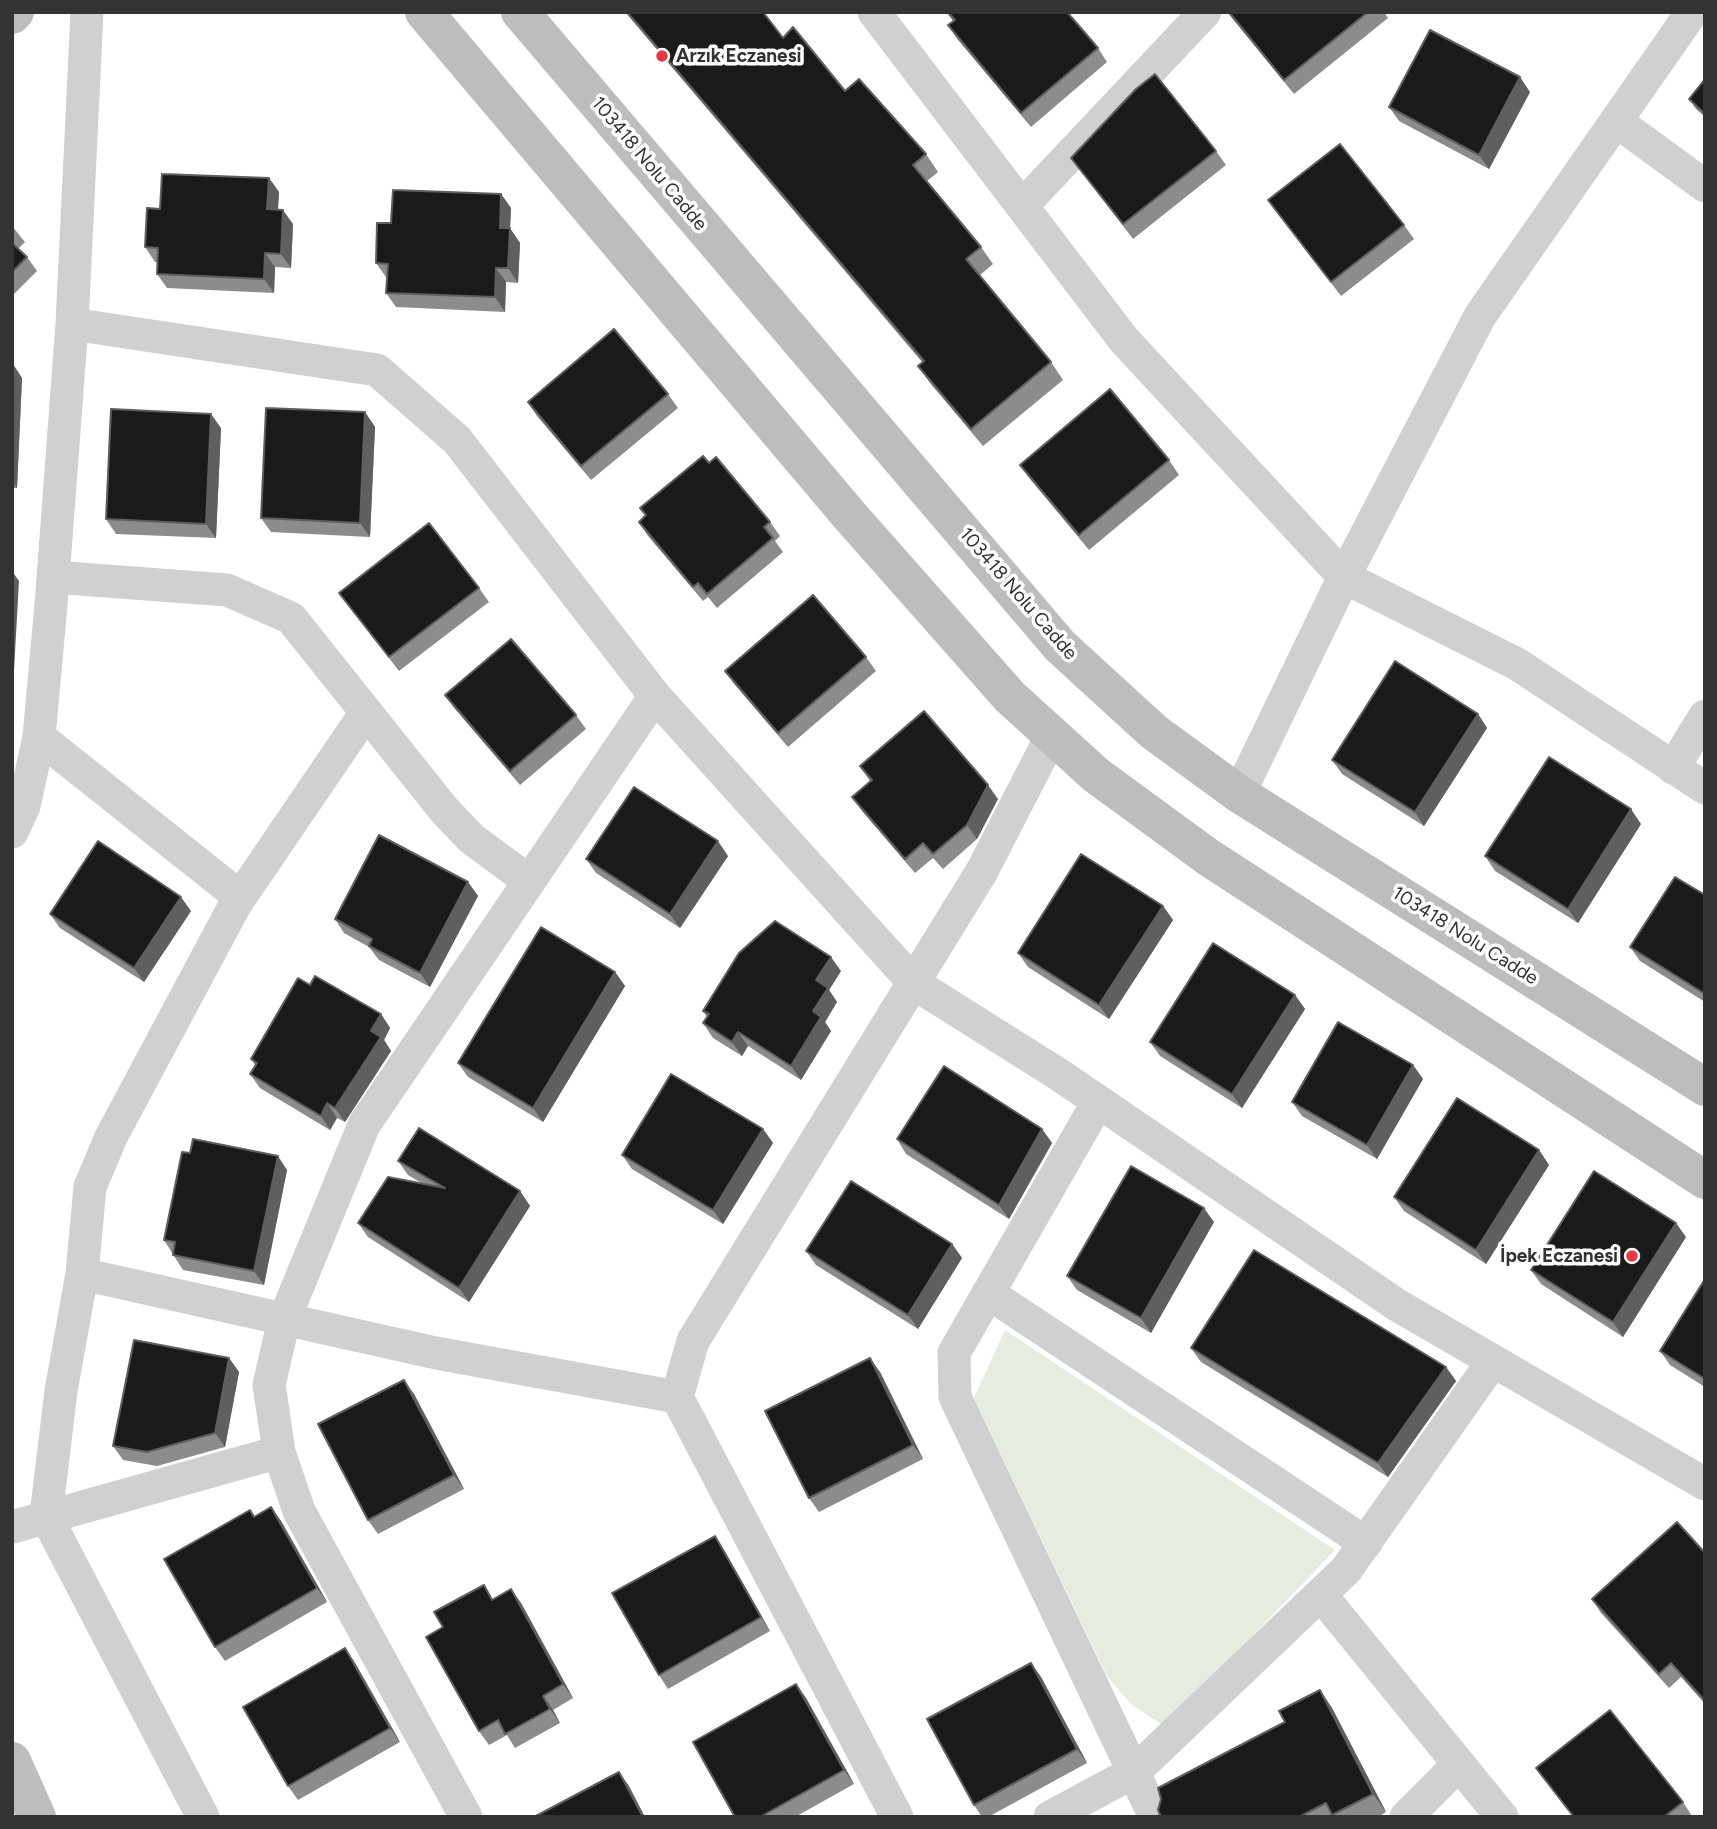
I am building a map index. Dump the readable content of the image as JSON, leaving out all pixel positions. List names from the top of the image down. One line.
{"streets":{"main road":["103418 Nolu Cadde"]},"places":["Arzık Eczanesi","İpek Eczanesi"]}
